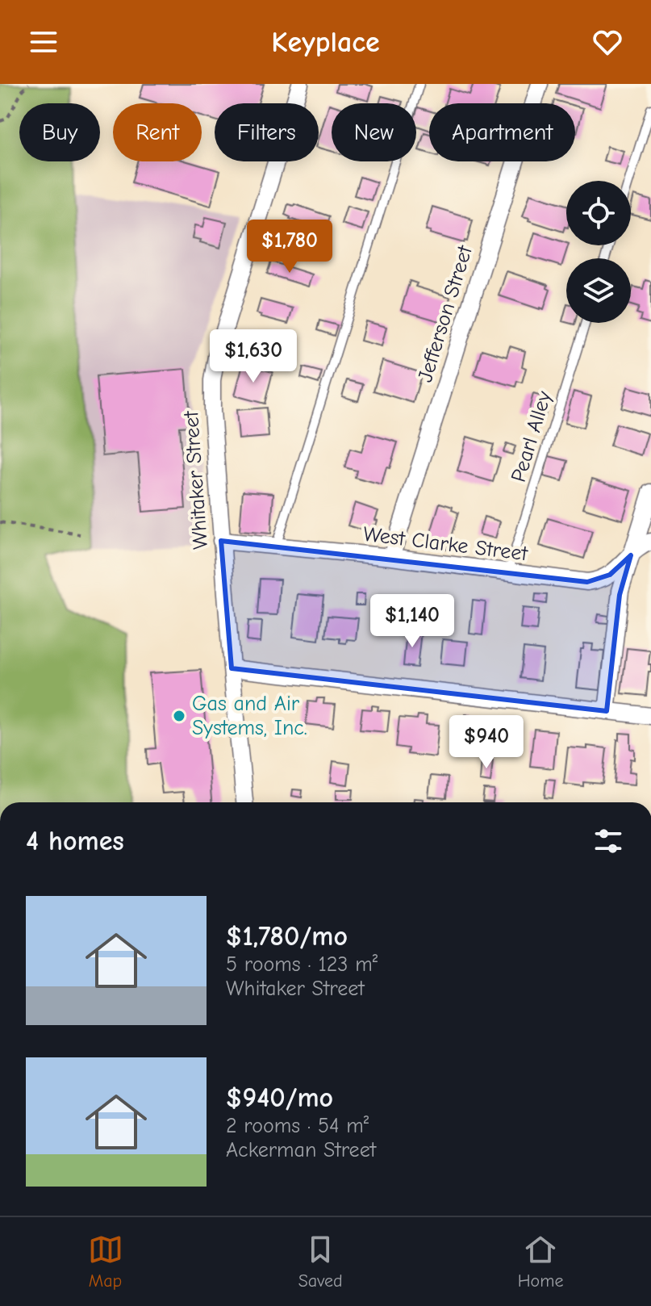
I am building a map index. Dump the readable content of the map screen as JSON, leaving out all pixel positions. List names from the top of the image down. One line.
{"streets":{"street":["Jefferson Street","Whitaker Street","West Clarke Street"],"lane":["Pearl Alley"]},"crossings":[["Jefferson Street","West Clarke Street"],["Pearl Alley","West Clarke Street"],["Whitaker Street","West Clarke Street"]],"places":["Gas and Air Systems, Inc."],"page":{"header":"Keyplace","chip":["Buy","Rent","Filters","New","Apartment"],"price":["$1,780","$1,630","$1,140","$940"],"heading":"4 homes","list":[{"name":"$1,780/mo","note":"5 rooms · 123 m² · Whitaker Street"},{"name":"$940/mo","note":"2 rooms · 54 m² · Ackerman Street"}],"tabs":["Map","Saved","Home"]}}
